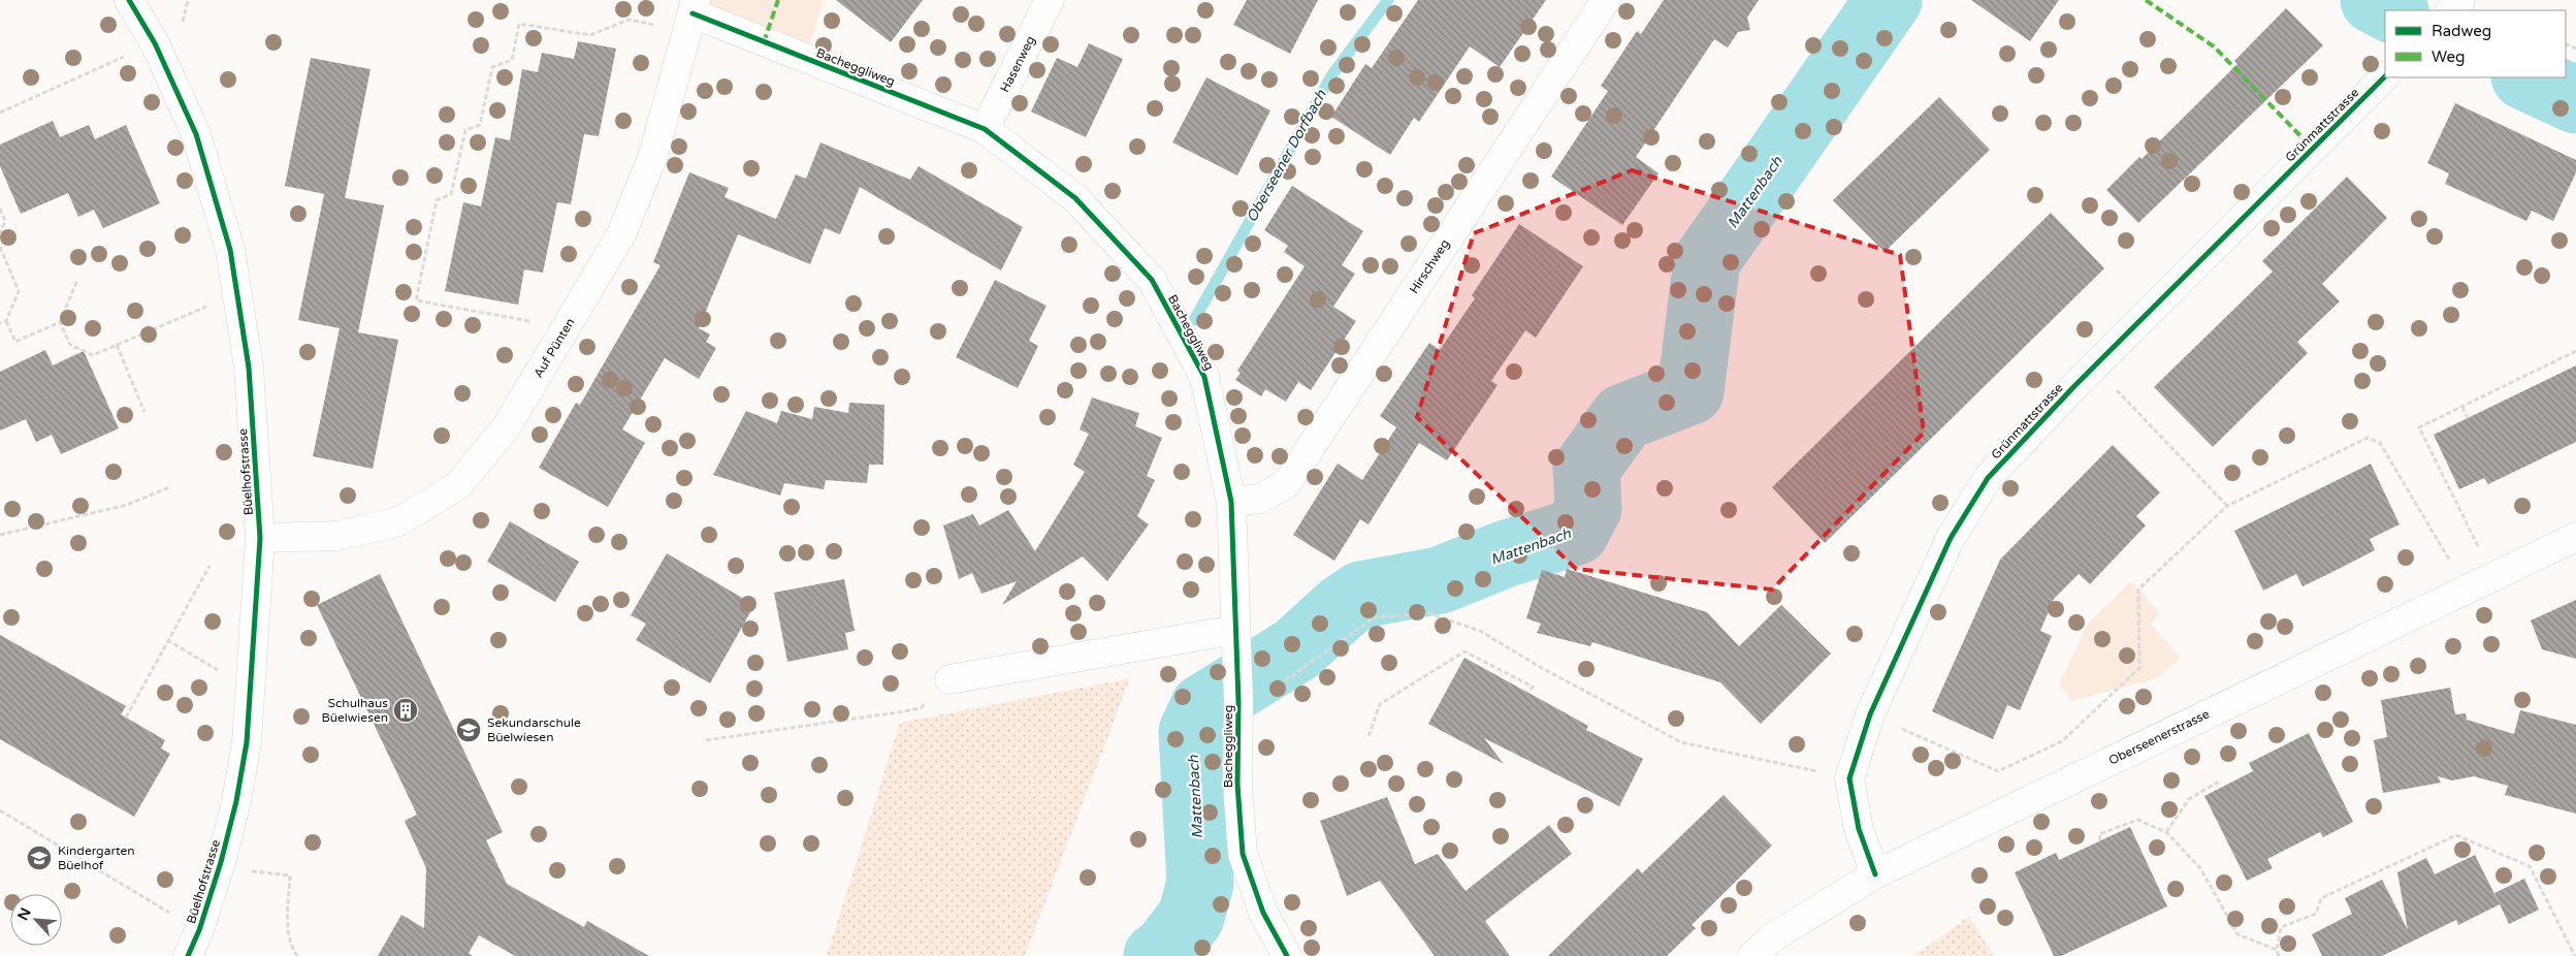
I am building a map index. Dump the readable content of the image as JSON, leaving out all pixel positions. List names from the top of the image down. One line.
{"streets":{"street":["Hasenweg","Bacheggliweg","Grünmattstrasse","Hirschweg","Auf Pünten","Büelhofstrasse","Oberseenerstrasse"]},"crossings":[["Hasenweg","Bacheggliweg"],["Bacheggliweg","Hirschweg"],["Bacheggliweg","Auf Pünten"],["Grünmattstrasse","Oberseenerstrasse"],["Auf Pünten","Büelhofstrasse"]],"water":["Oberseener Dorfbach","Mattenbach"],"places":{"building":["Schulhaus Büelwiesen"],"school or university":["Sekundarschule Büelwiesen","Kindergarten Büelhof"]},"legend":["Radweg","Weg"],"north":"top left"}
